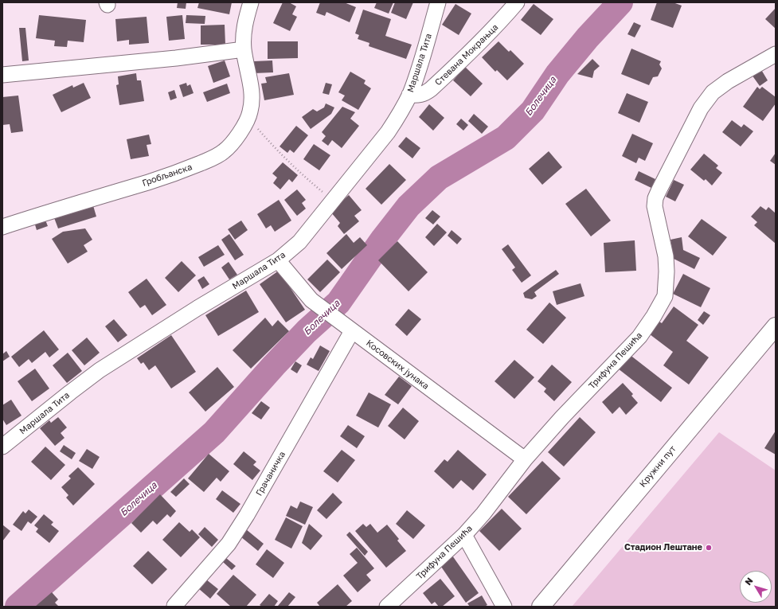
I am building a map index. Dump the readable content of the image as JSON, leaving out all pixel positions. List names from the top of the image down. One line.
{"streets":{"main road":["Кружни пут"],"street":["Стевана Мокрањца","Маршала Тита","Гробљанска","Трифуна Пешића","Косовских јунака","Грачаничка"]},"crossings":[["Стевана Мокрањца","Маршала Тита"],["Маршала Тита","Косовских јунака"],["Трифуна Пешића","Косовских јунака"],["Косовских јунака","Грачаничка"]],"water":["Болечица"],"places":["Стадион Лештане"],"north":"top left"}
